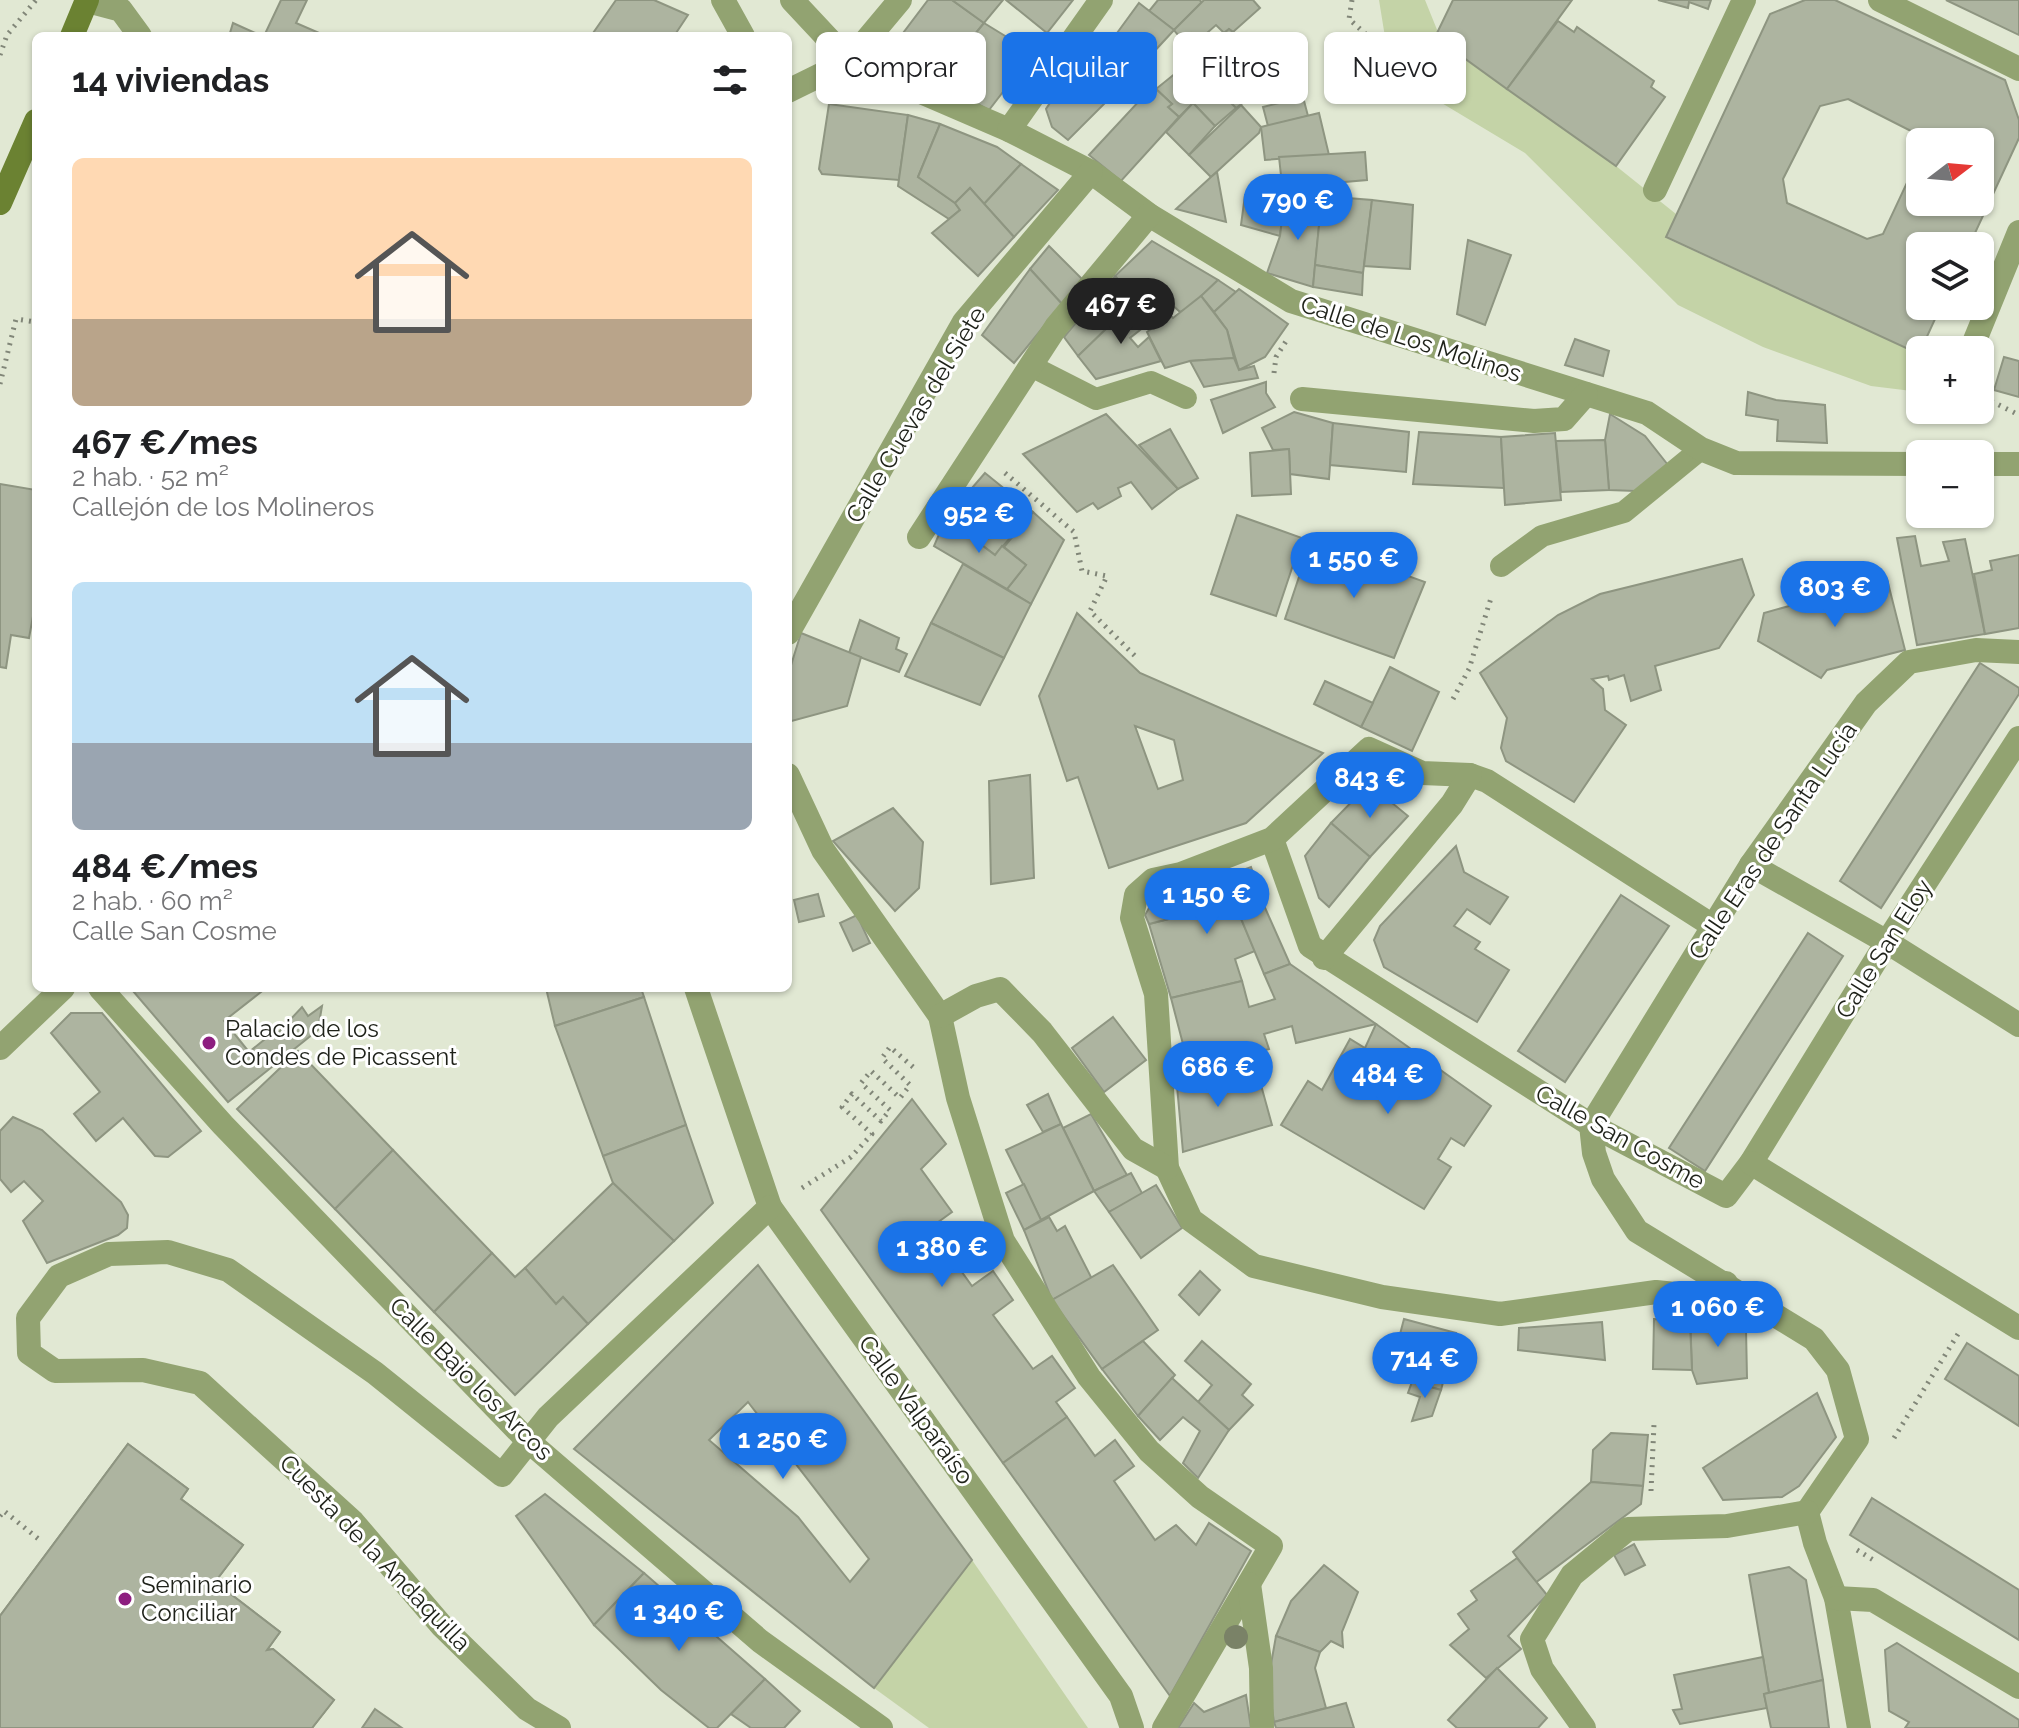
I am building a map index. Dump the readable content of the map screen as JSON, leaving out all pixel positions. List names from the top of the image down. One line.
{"streets":{"street":["Calle de Los Molinos","Calle Cuevas del Siete","Calle Eras de Santa Lucía","Calle San Eloy","Calle San Cosme","Calle Bajo los Arcos","Calle Valparaíso","Cuesta de la Andaquilla"]},"crossings":[["Calle de Los Molinos","Calle Cuevas del Siete"],["Calle Eras de Santa Lucía","Calle San Cosme"],["Calle San Eloy","Calle San Cosme"],["Calle Bajo los Arcos","Cuesta de la Andaquilla"]],"places":["Palacio de los Condes de Picassent","Seminario Conciliar"],"north":"right","page":{"chip":["Comprar","Alquilar","Filtros","Nuevo"],"heading":"14 viviendas","map_buttons":["+","−"],"list":[{"name":"467 €/mes","note":"2 hab. · 52 m² · Callejón de los Molineros"},{"name":"484 €/mes","note":"2 hab. · 60 m² · Calle San Cosme"}],"price":["790 €","467 €","952 €","1 550 €","803 €","843 €","1 150 €","686 €","484 €","1 380 €","1 060 €","714 €","1 250 €","1 340 €"]}}
